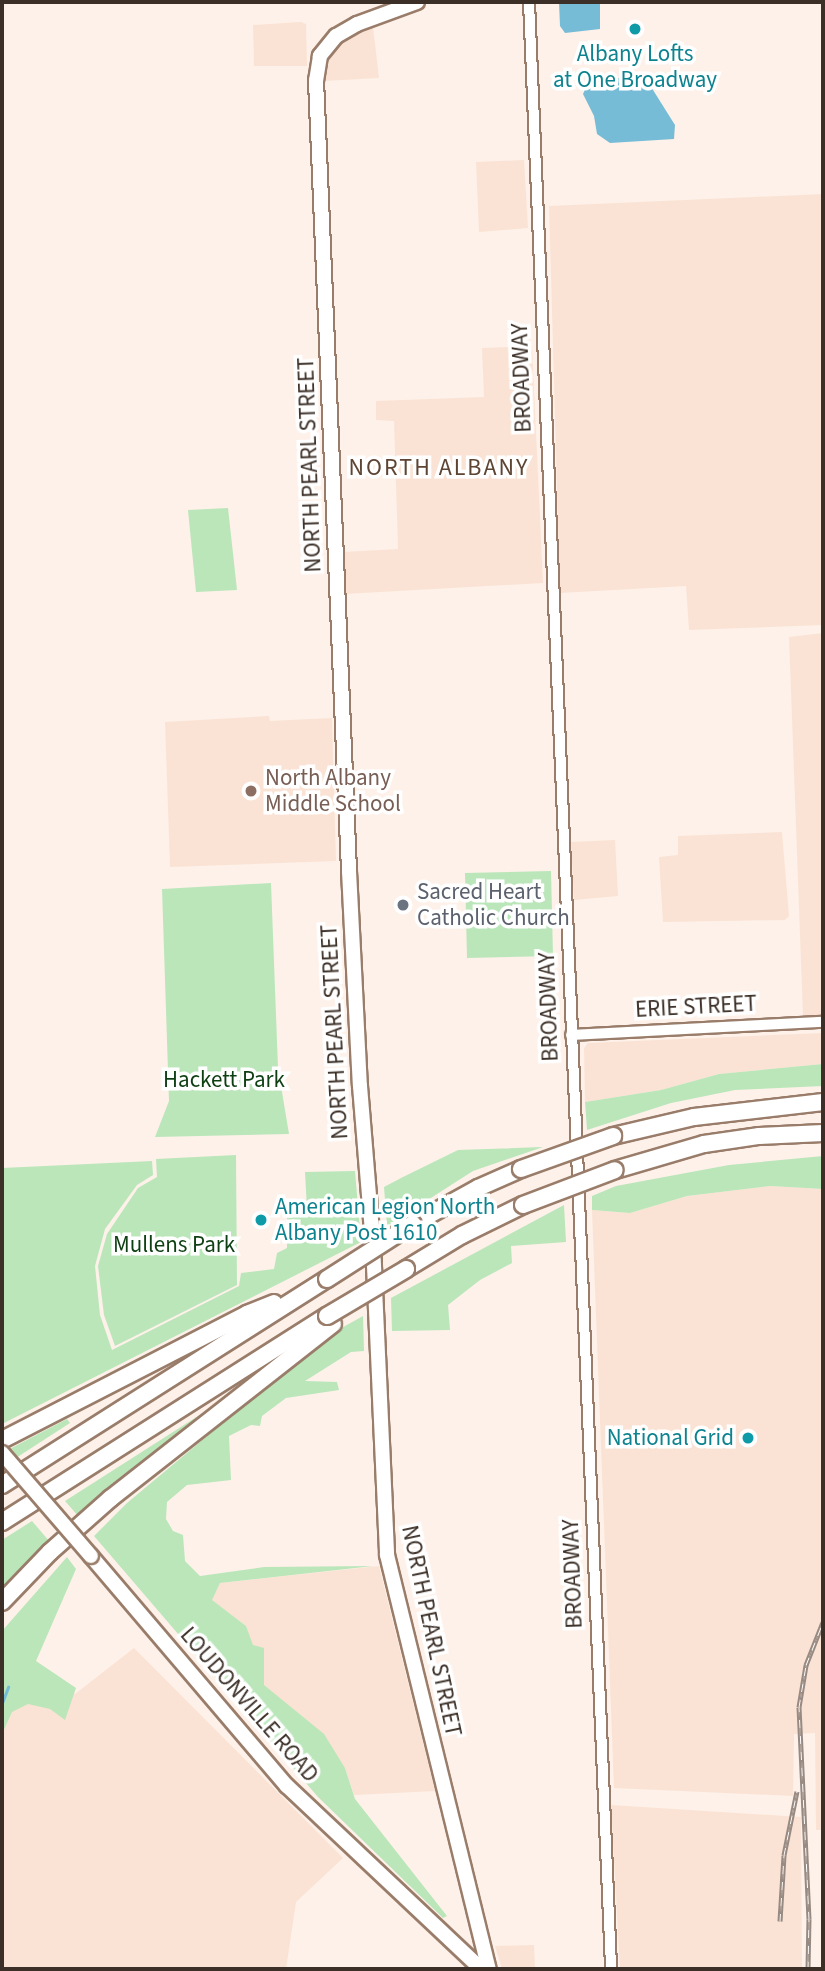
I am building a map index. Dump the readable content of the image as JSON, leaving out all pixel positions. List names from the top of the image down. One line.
{"streets":{"main road":["NORTH PEARL STREET","LOUDONVILLE ROAD"],"street":["BROADWAY","ERIE STREET"]},"crossings":[["BROADWAY","ERIE STREET"]],"districts":["NORTH ALBANY"],"parks":["Hackett Park","Mullens Park"],"places":["Albany Lofts at One Broadway","North Albany Middle School","Sacred Heart Catholic Church","American Legion North Albany Post 1610","National Grid"]}
